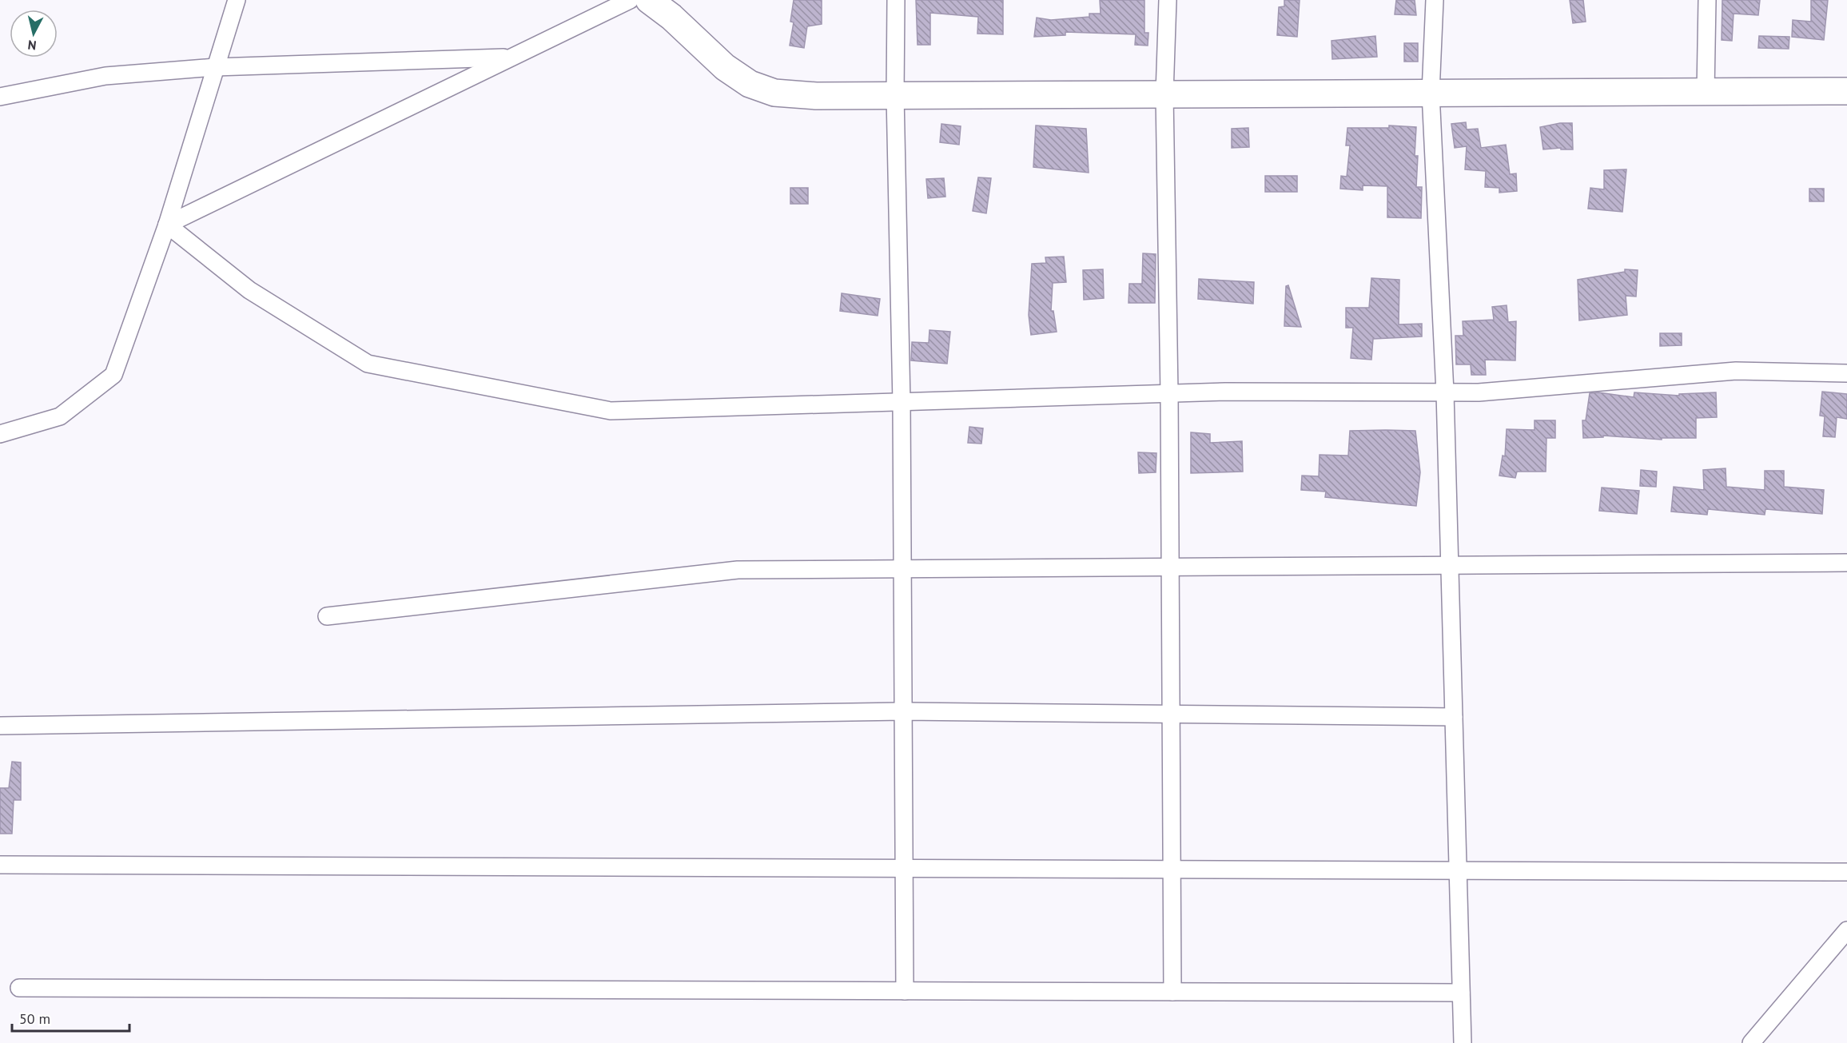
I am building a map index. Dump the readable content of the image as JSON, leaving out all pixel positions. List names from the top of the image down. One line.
{"scale_bar":"50 m","north":"bottom"}
